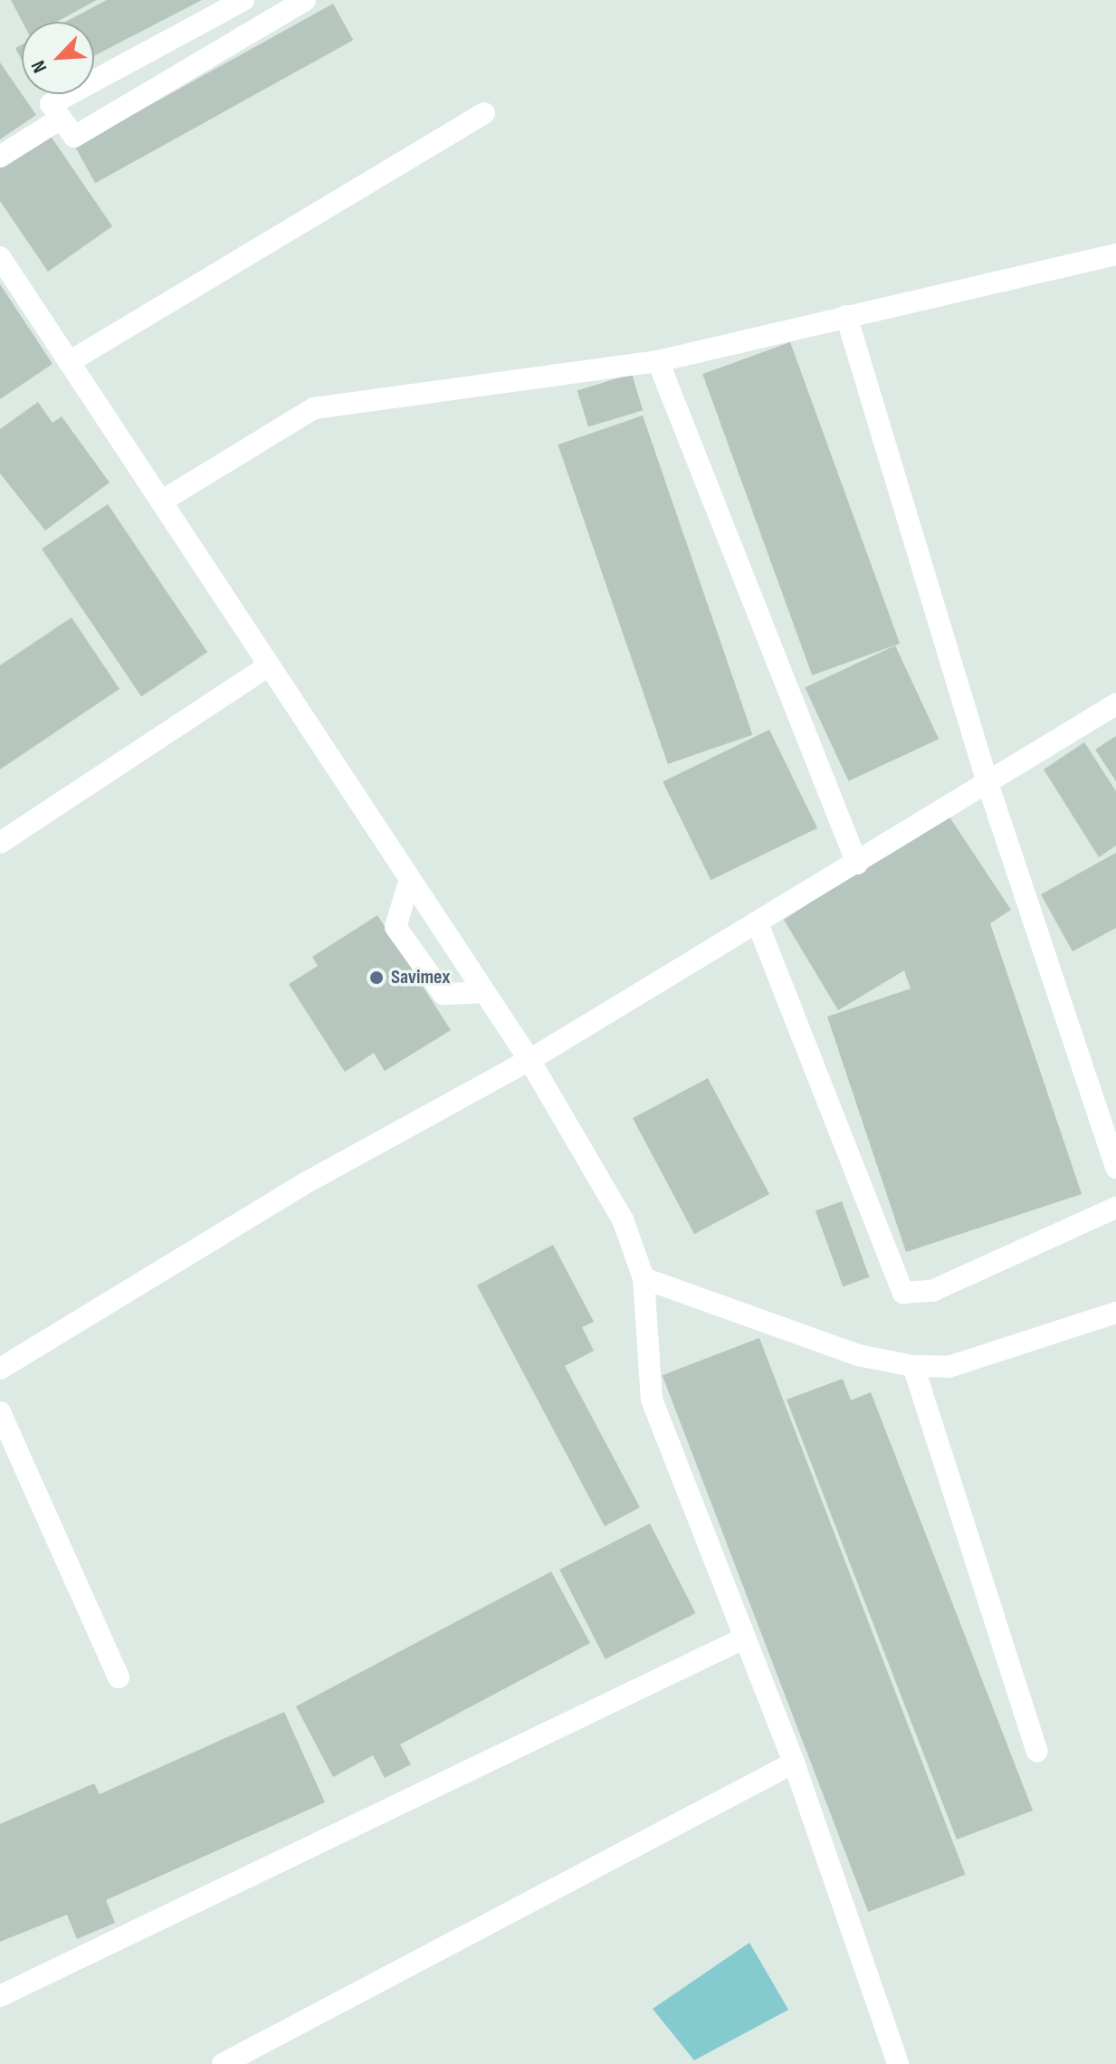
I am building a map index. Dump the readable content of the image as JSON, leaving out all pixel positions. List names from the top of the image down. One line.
{"places":["Savimex"],"north":"bottom left"}
